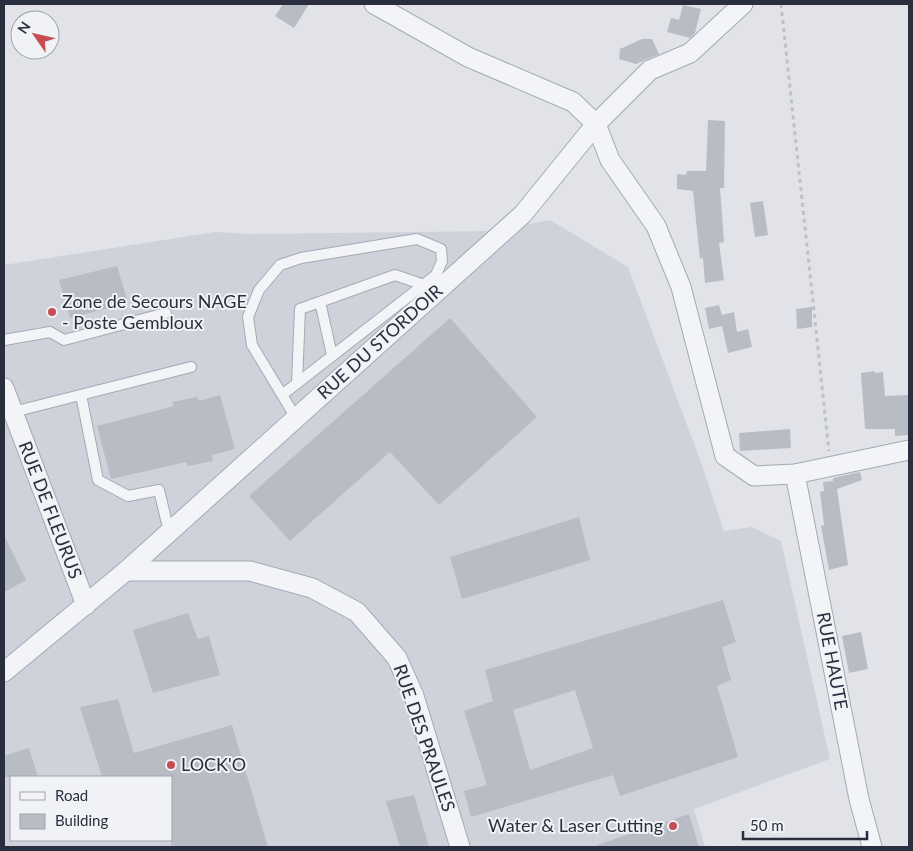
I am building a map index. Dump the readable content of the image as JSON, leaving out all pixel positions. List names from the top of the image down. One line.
{"streets":{"street":["RUE DU STORDOIR","RUE DE FLEURUS","RUE HAUTE","RUE DES PRAULES"]},"crossings":[["RUE DU STORDOIR","RUE DE FLEURUS"],["RUE DU STORDOIR","RUE DES PRAULES"]],"places":["Zone de Secours NAGE - Poste Gembloux","LOCK'O","Water & Laser Cutting"],"legend":["Road","Building"],"scale_bar":"50 m","north":"top left"}
